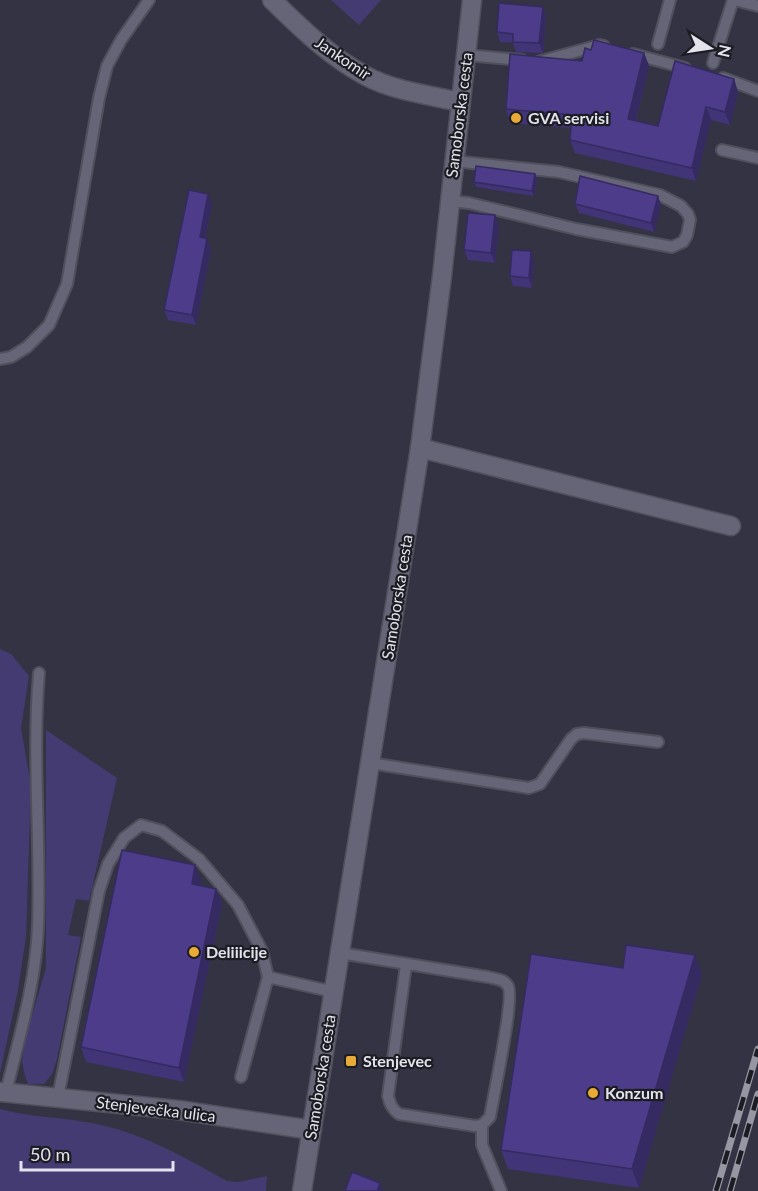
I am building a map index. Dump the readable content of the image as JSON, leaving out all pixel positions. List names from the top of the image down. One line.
{"streets":{"street":["Jankomir","Samoborska cesta","Stenjevečka ulica"]},"crossings":[["Jankomir","Samoborska cesta"],["Samoborska cesta","Stenjevečka ulica"]],"places":{"other":["GVA servisi","Deliiicije","Konzum"],"transit":["Stenjevec"]},"scale_bar":"50 m","north":"right"}
